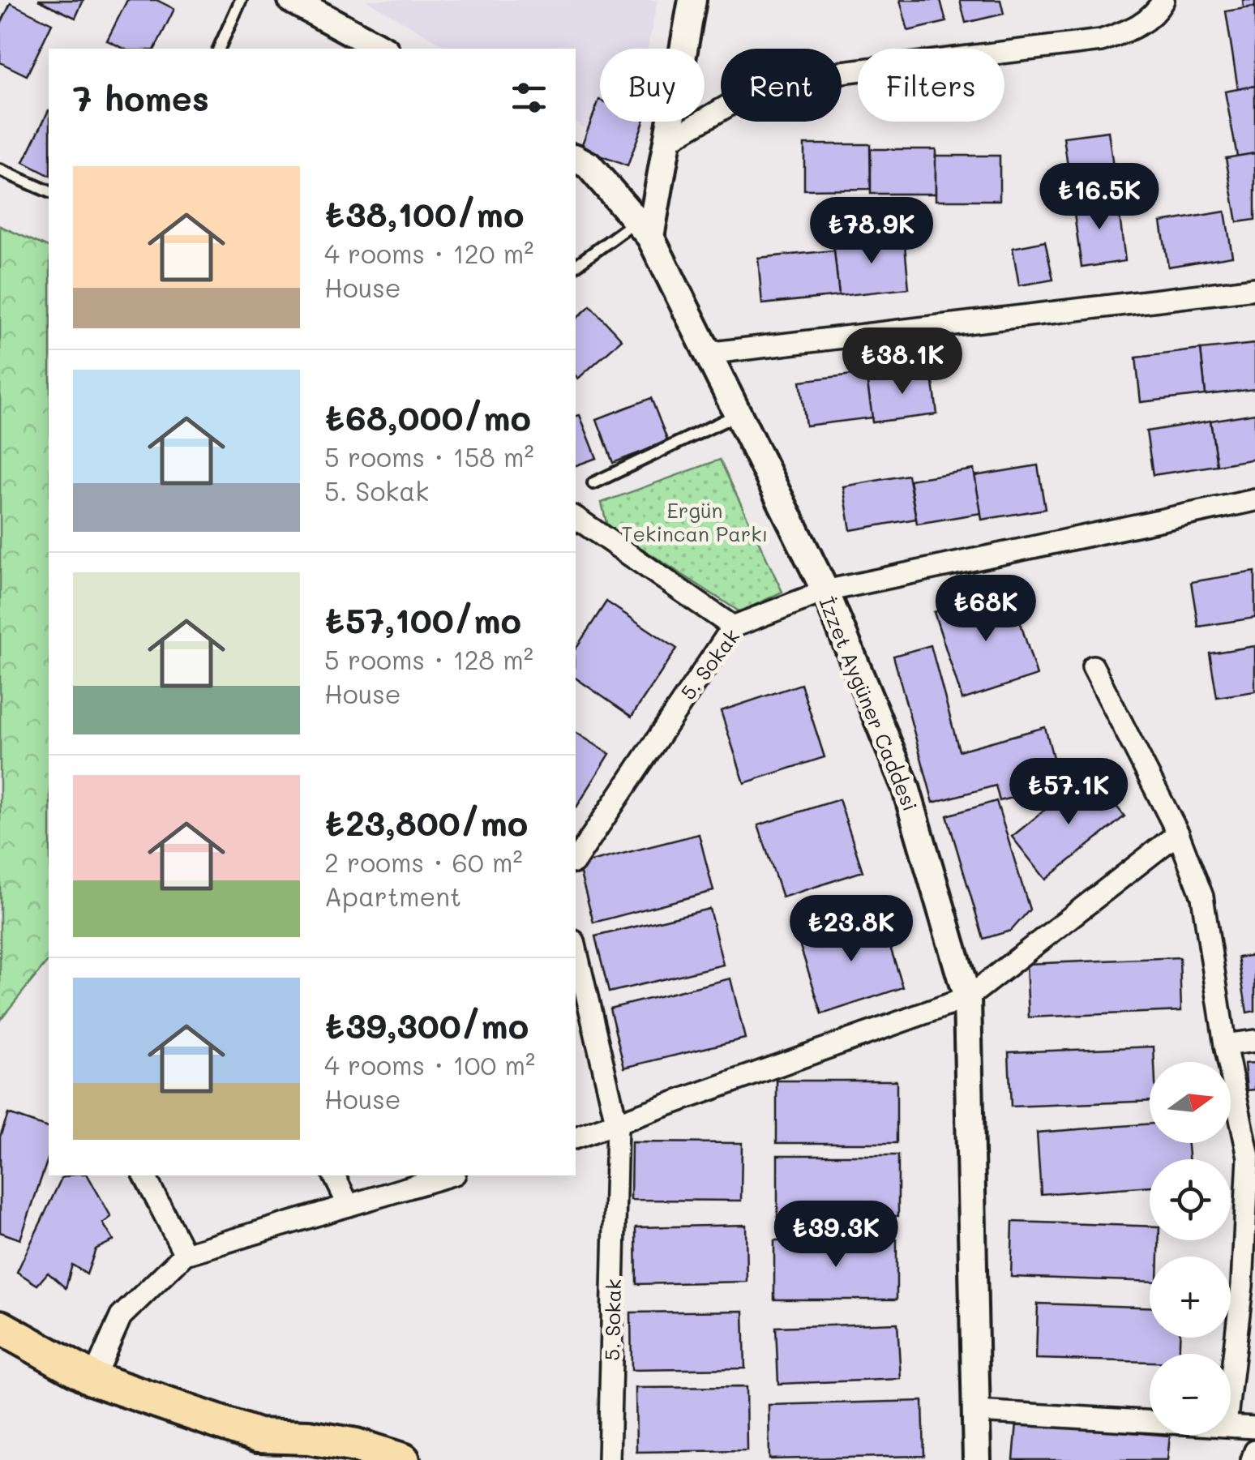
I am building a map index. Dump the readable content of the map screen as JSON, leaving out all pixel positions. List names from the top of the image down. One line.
{"streets":{"street":["5. Sokak","İzzet Aygüner Caddesi"]},"crossings":[["5. Sokak","İzzet Aygüner Caddesi"]],"parks":["Ergün Tekincan Parkı"],"north":"right","page":{"chip":["Buy","Rent","Filters"],"heading":"7 homes","list":[{"name":"₺38,100/mo","note":"4 rooms · 120 m² · House"},{"name":"₺68,000/mo","note":"5 rooms · 158 m² · 5. Sokak"},{"name":"₺57,100/mo","note":"5 rooms · 128 m² · House"},{"name":"₺23,800/mo","note":"2 rooms · 60 m² · Apartment"},{"name":"₺39,300/mo","note":"4 rooms · 100 m² · House"}],"price":["₺16.5K","₺78.9K","₺38.1K","₺68K","₺57.1K","₺23.8K","₺39.3K"],"map_buttons":["+","−"]}}
